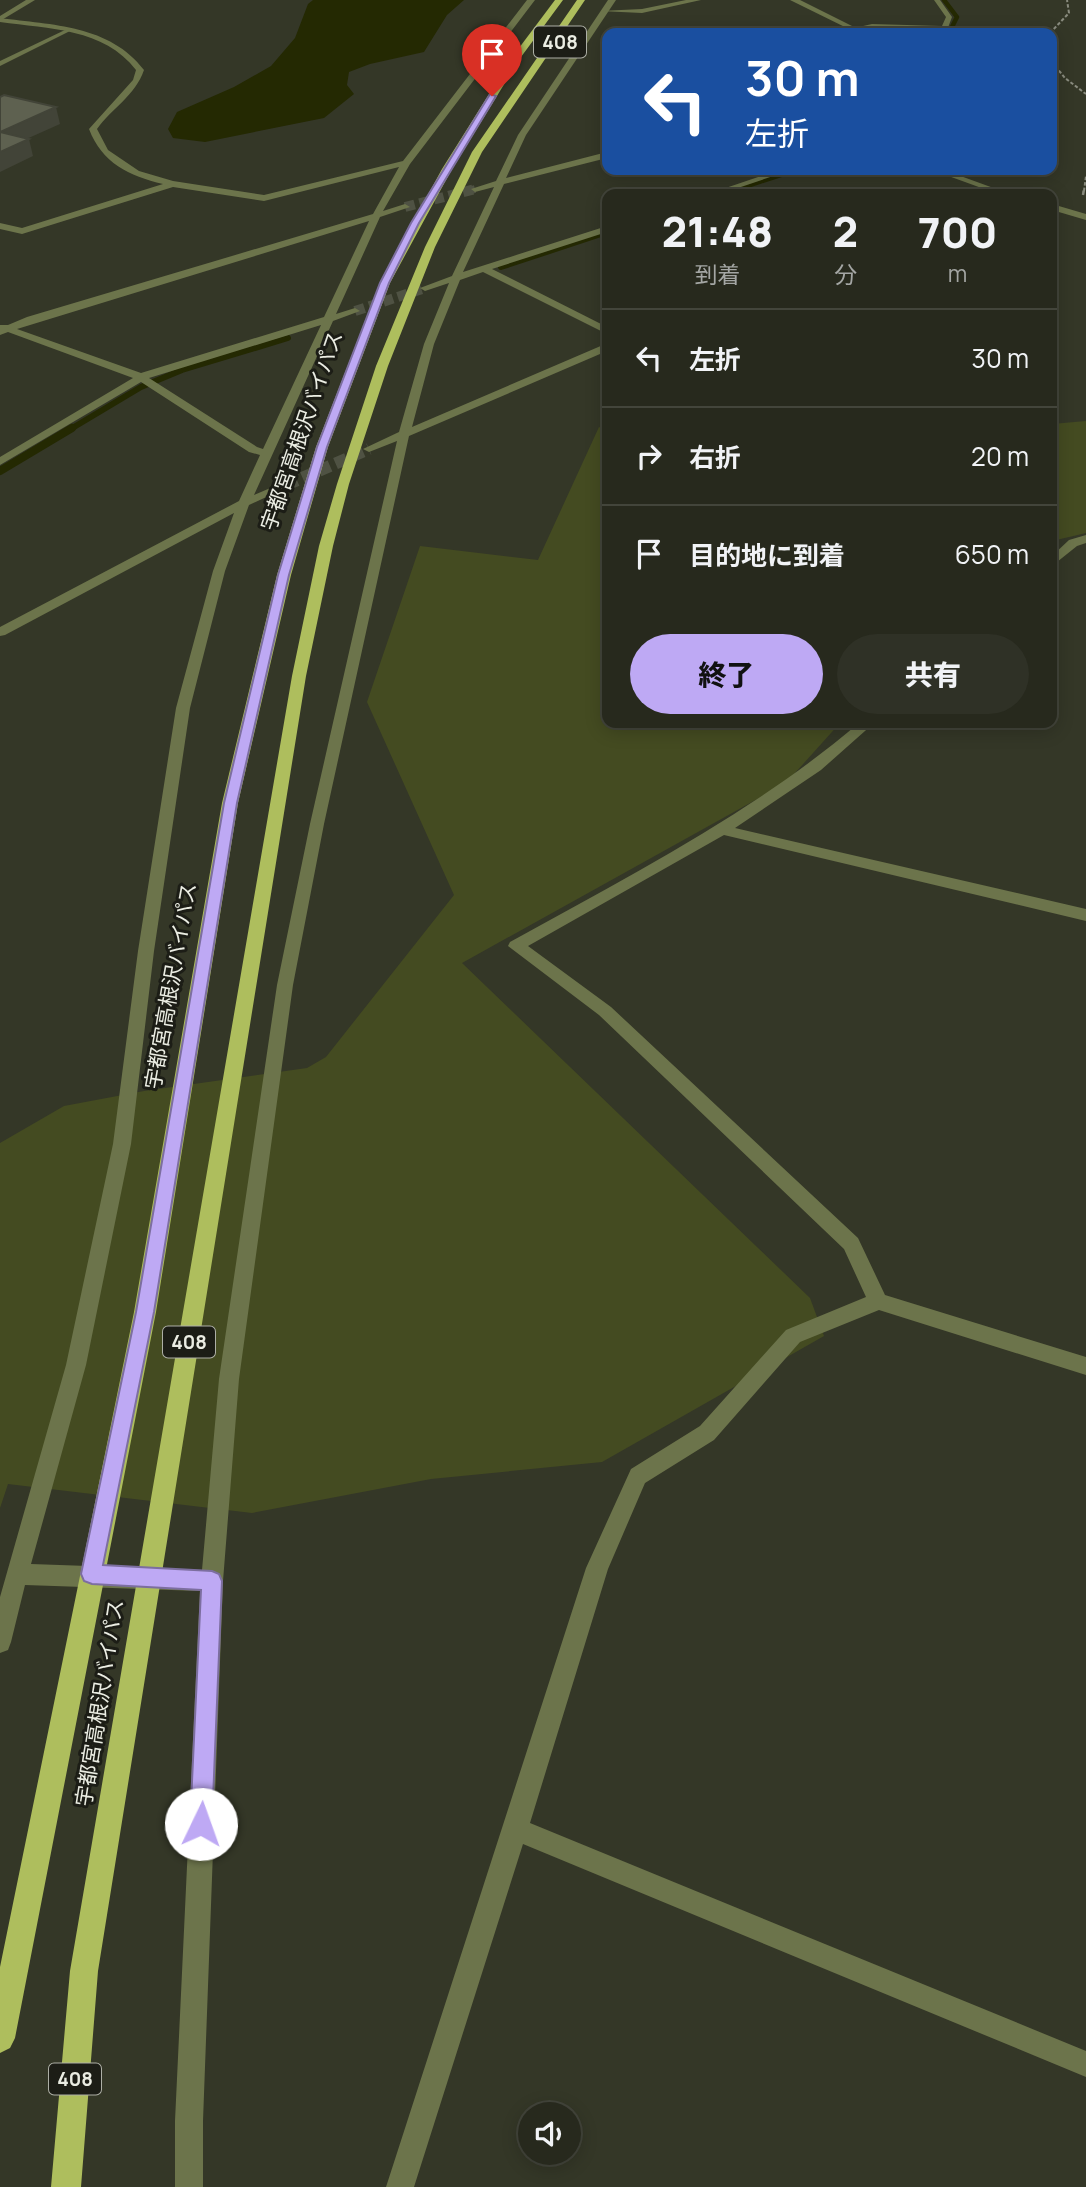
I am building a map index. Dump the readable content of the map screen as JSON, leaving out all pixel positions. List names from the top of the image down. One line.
{"streets":{"highway":["408","宇都宮高根沢バイパス"]},"crossings":[["408","宇都宮高根沢バイパス"]],"page":{"turn":["30 m","左折"],"eta":["21:48","到着","2","分","700","m"],"list":[{"name":"左折","value":"30 m"},{"name":"右折","value":"20 m"},{"name":"目的地に到着","value":"650 m"}],"buttons":["終了","共有"]}}
